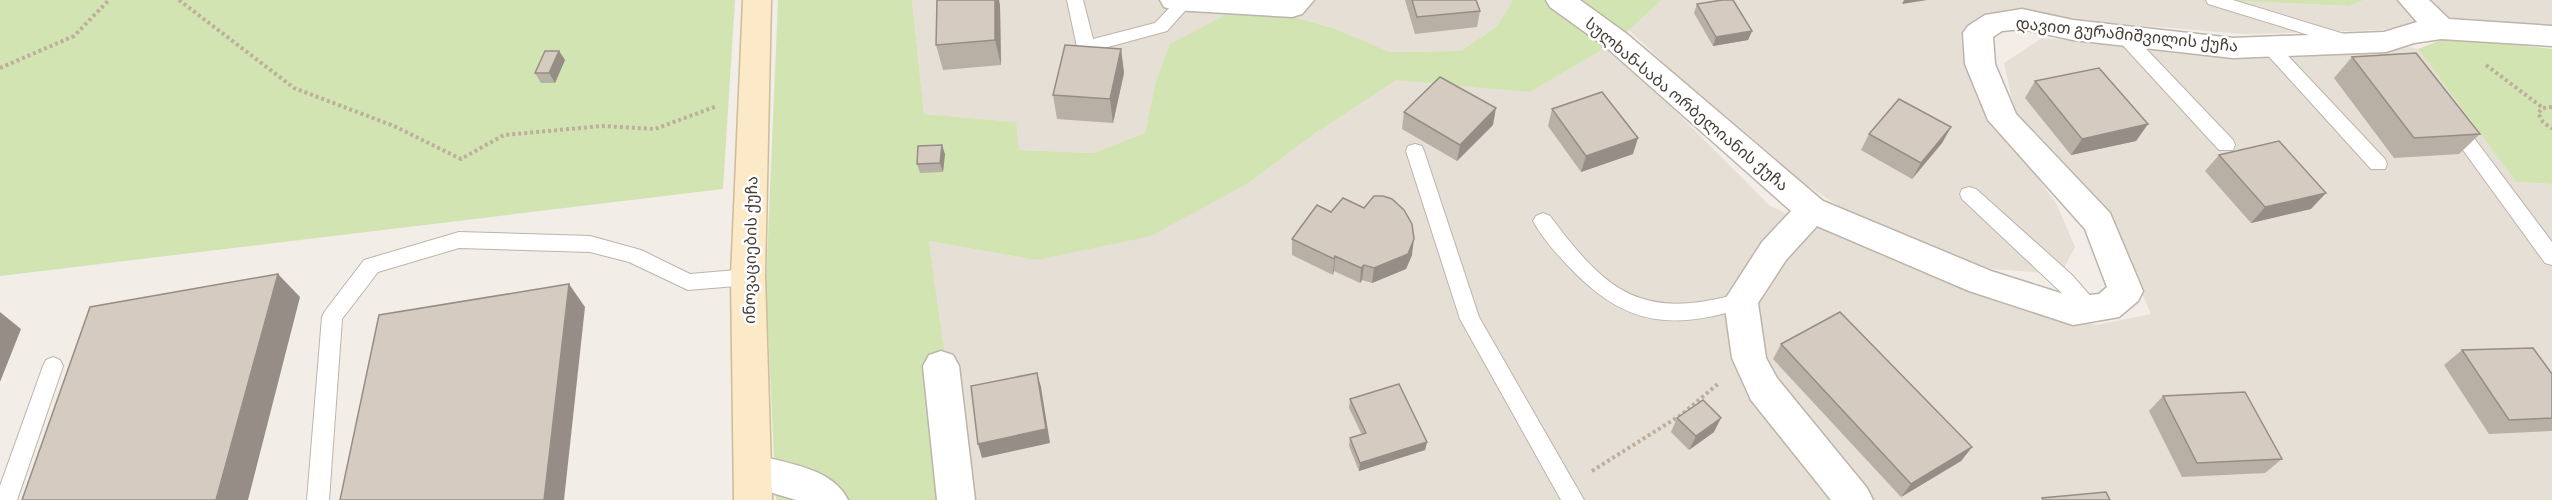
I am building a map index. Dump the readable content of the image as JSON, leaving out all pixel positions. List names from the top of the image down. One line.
{"streets":{"street":["დავით გურამიშვილის ქუჩა","სულხან-საბა ორბელიანის ქუჩა","ინოვაციების ქუჩა"]},"crossings":[["დავით გურამიშვილის ქუჩა","სულხან-საბა ორბელიანის ქუჩა"]]}
